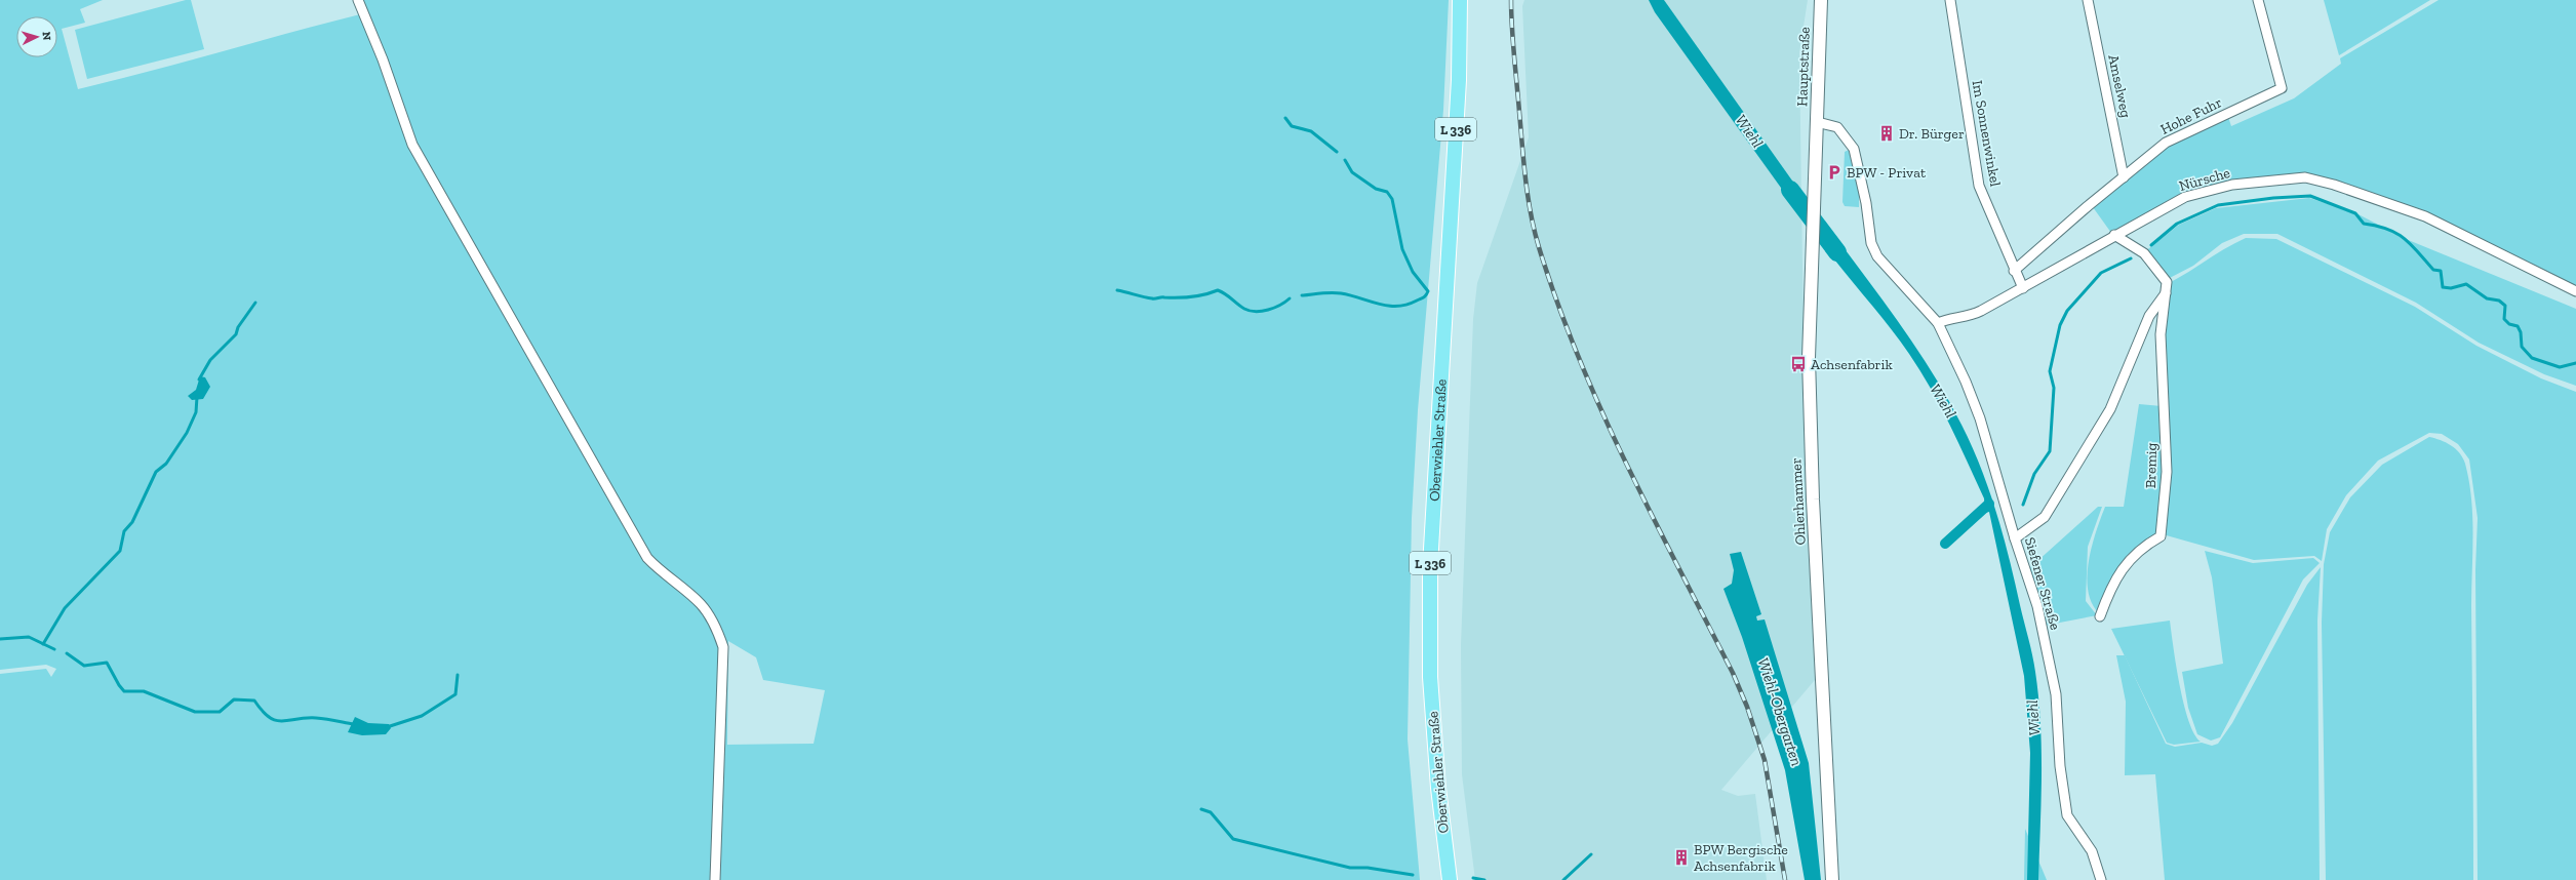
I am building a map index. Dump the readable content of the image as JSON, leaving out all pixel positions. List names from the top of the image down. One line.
{"streets":{"main road":["L 336","Oberwiehler Straße"],"street":["Hauptstraße","Amselweg","Hohe Fuhr","Im Sonnenwinkel","Nürsche","Bremig","Ohlerhammer","Siefener Straße"]},"crossings":[["Hauptstraße","Nürsche"],["Hauptstraße","Ohlerhammer"],["Hauptstraße","Siefener Straße"],["Amselweg","Hohe Fuhr"],["Hohe Fuhr","Im Sonnenwinkel"],["Im Sonnenwinkel","Nürsche"],["Nürsche","Bremig"],["Nürsche","Siefener Straße"]],"water":["Wiehl","Wiehl-Obergarten"],"places":{"building":["Dr. Bürger","BPW Bergische Achsenfabrik"],"parking":["BPW - Privat"],"bus stop":["Achsenfabrik"]},"north":"right"}
